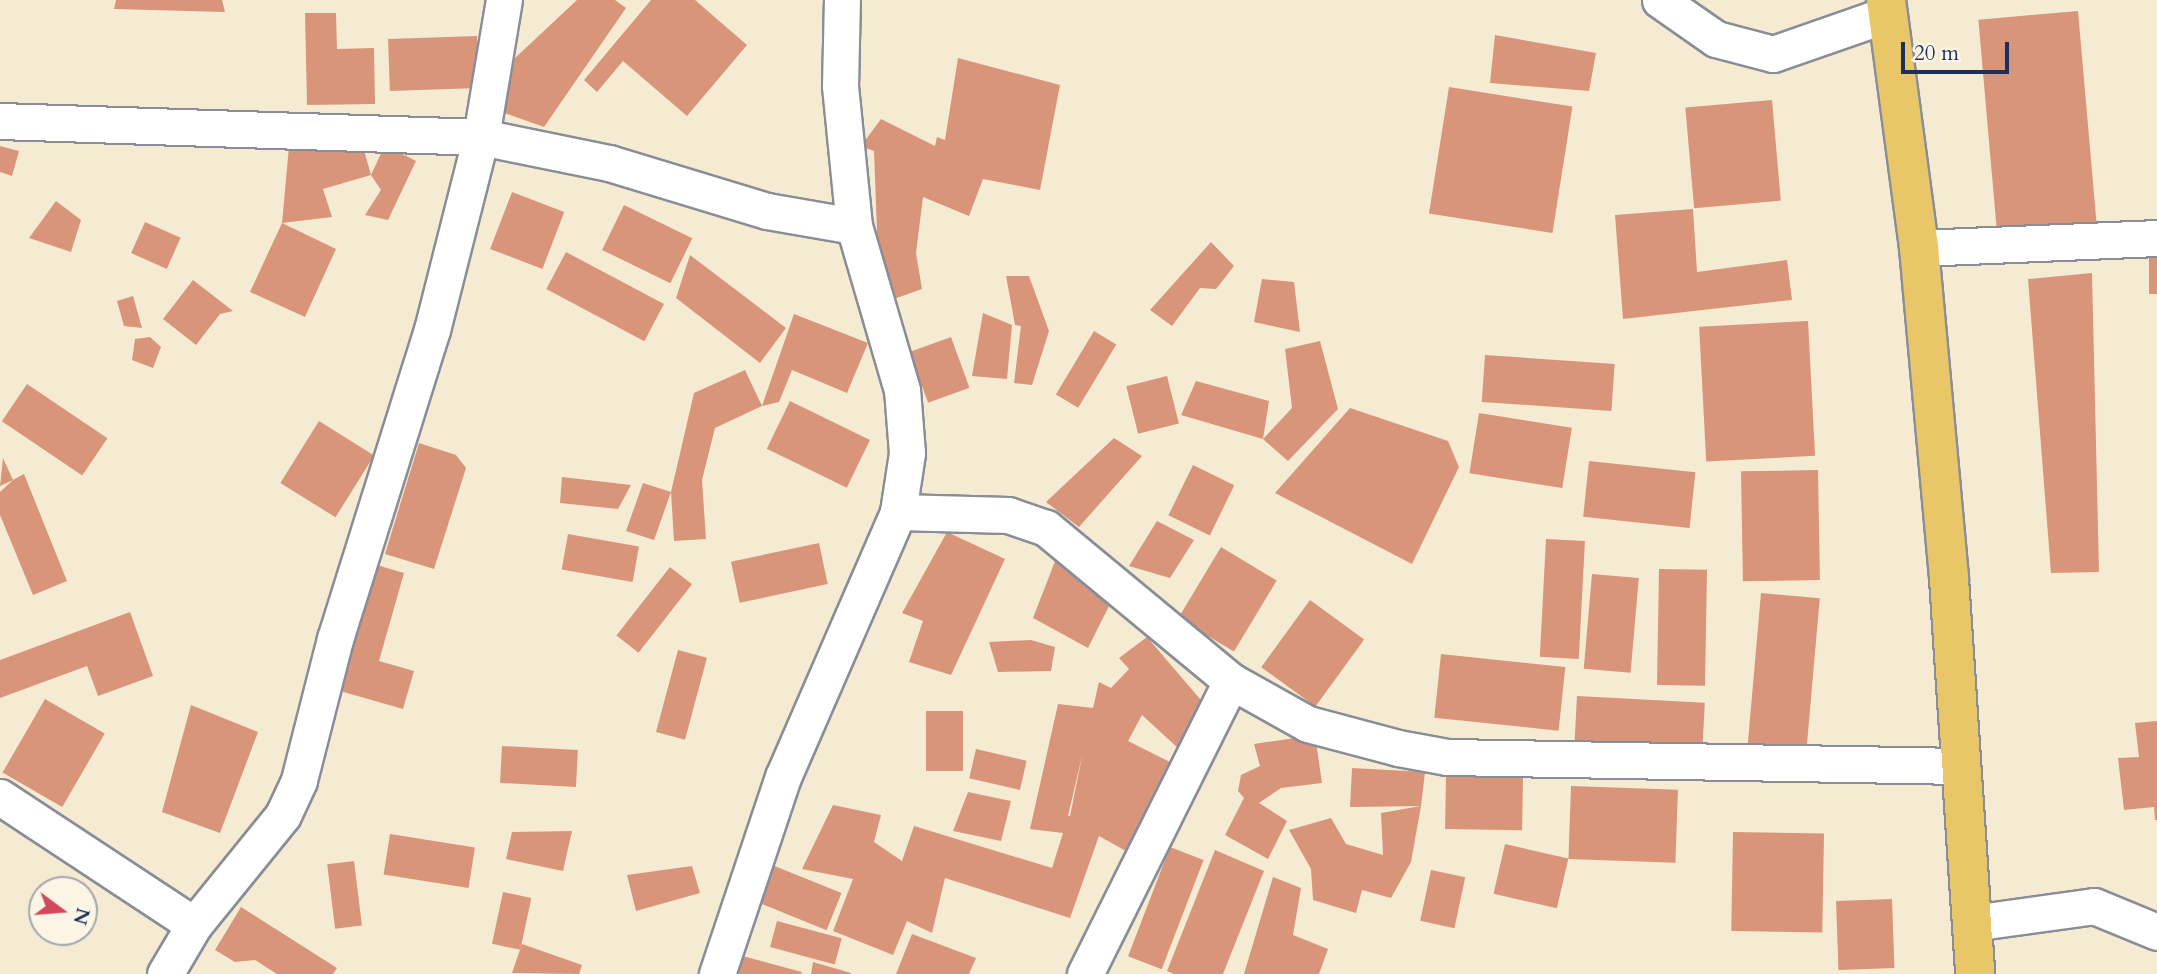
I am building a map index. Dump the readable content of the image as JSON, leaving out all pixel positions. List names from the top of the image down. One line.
{"scale_bar":"20 m","north":"right"}
